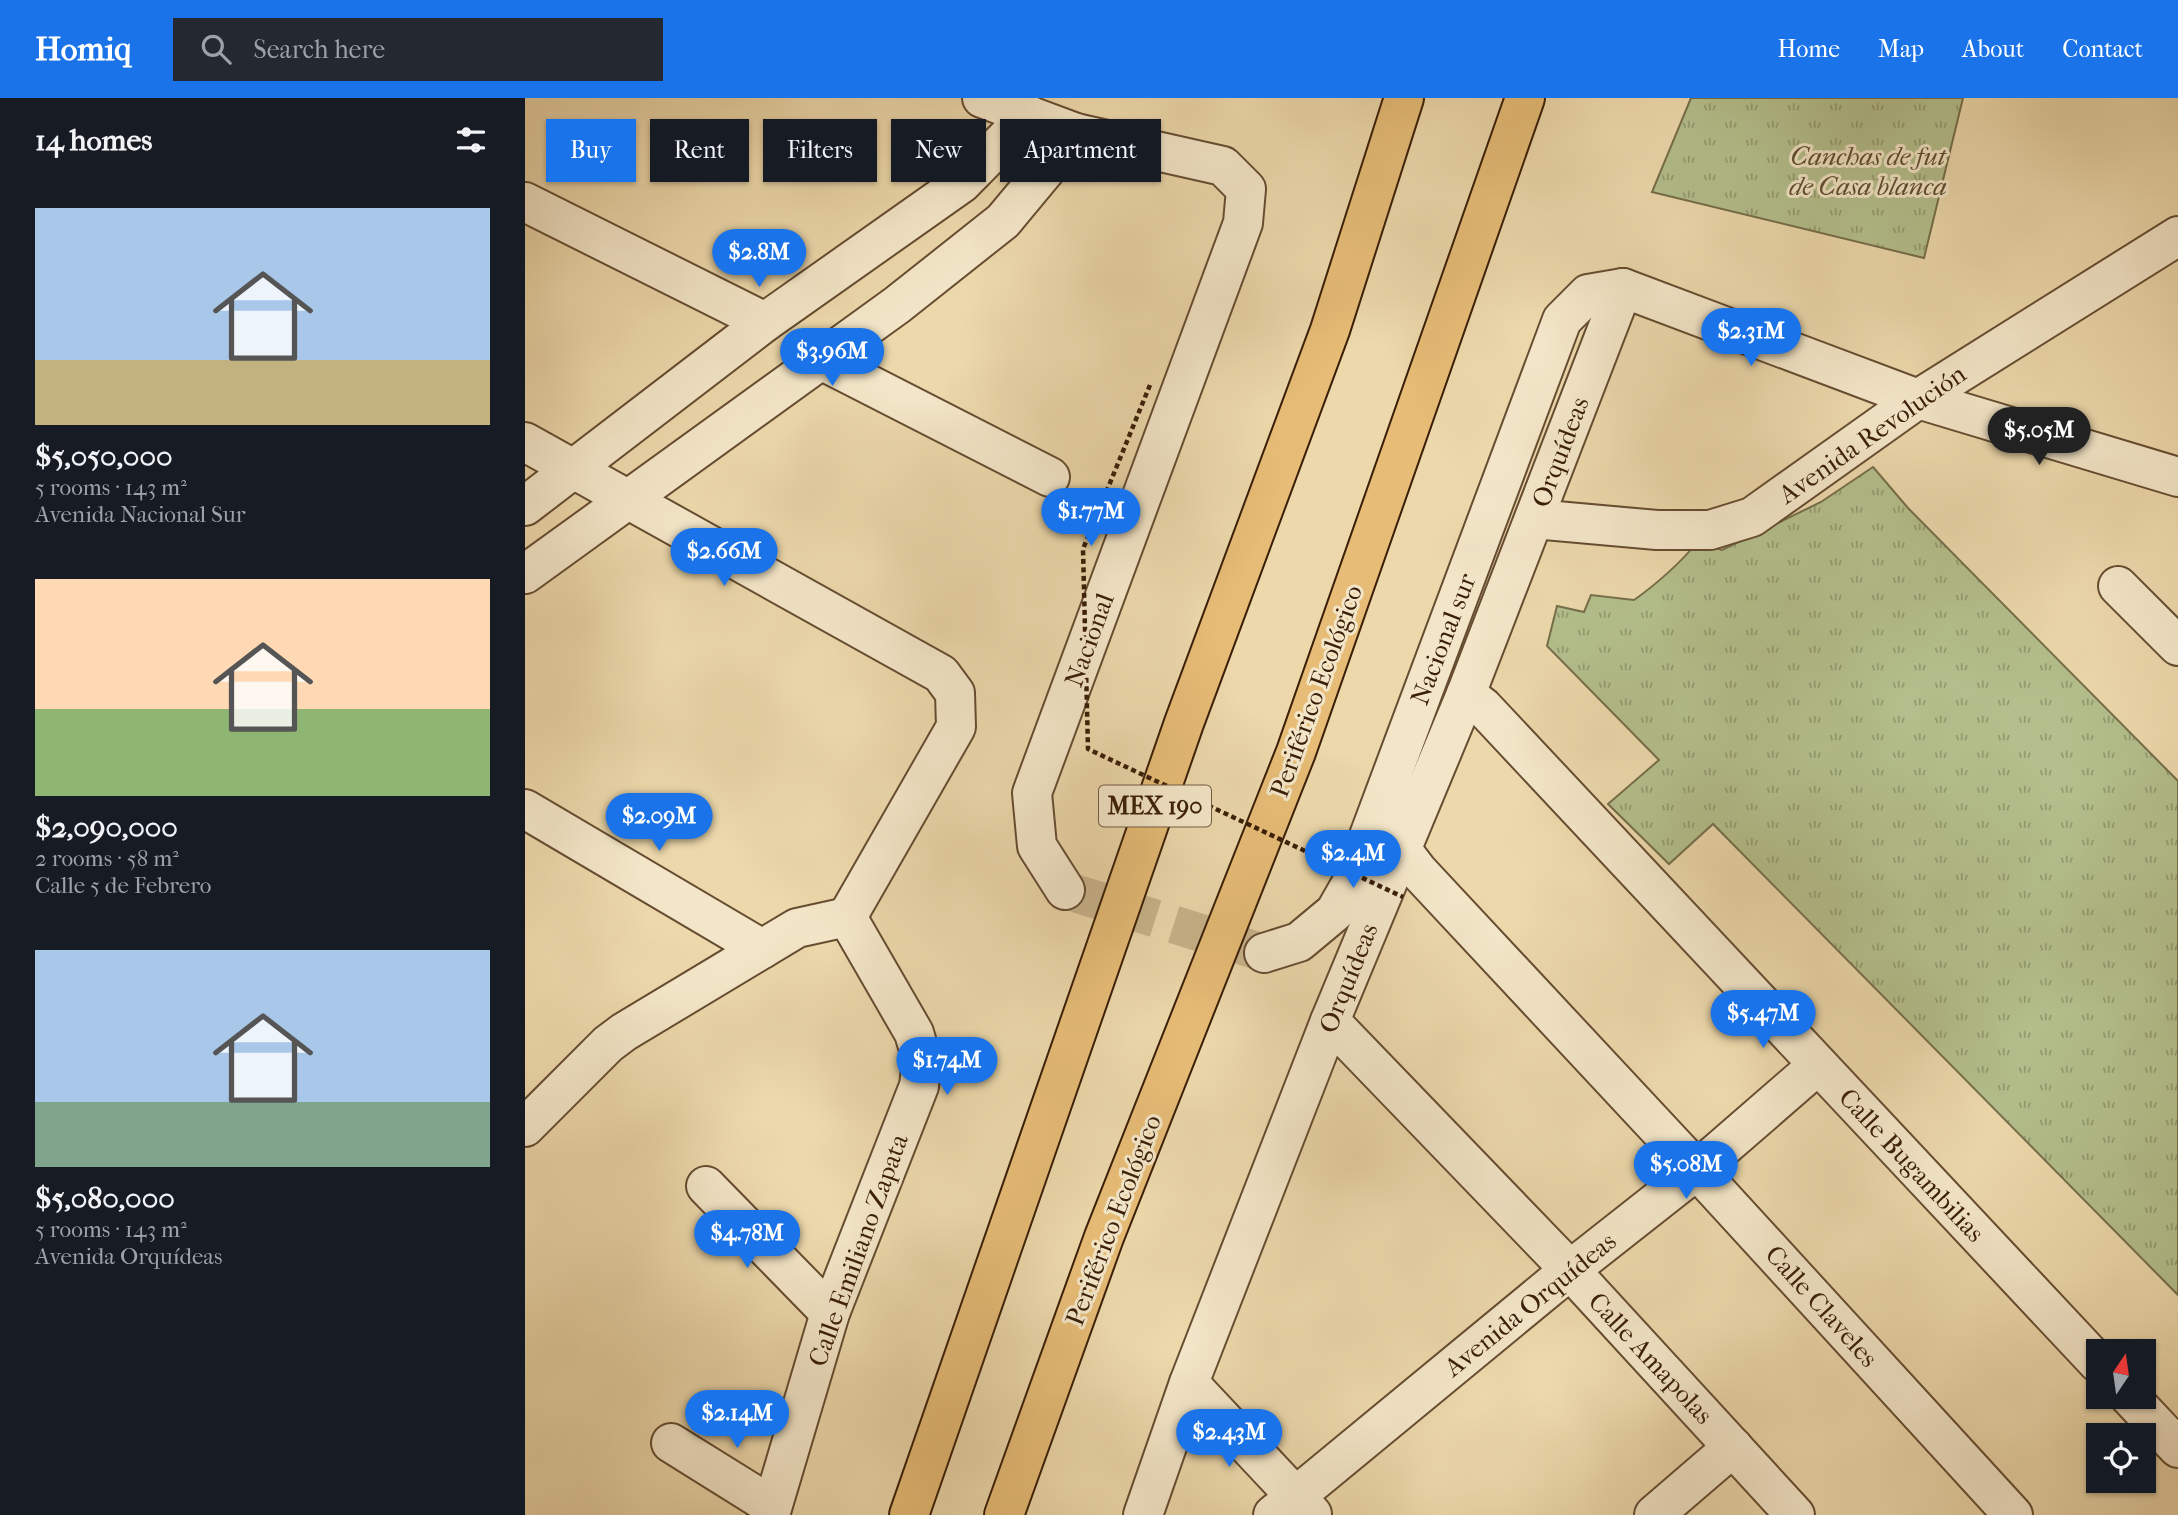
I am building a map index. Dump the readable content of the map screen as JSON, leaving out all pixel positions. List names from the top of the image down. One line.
{"streets":{"highway":["Periférico Ecológico","MEX 190"],"street":["Avenida Revolución","Orquídeas","Nacional sur","Nacional","Calle Bugambilias","Calle Emiliano Zapata","Avenida Orquídeas","Calle Claveles","Calle Amapolas"]},"crossings":[["Avenida Revolución","Orquídeas"],["Orquídeas","Nacional sur"],["Orquídeas","Calle Bugambilias"],["Orquídeas","Calle Claveles"],["Orquídeas","Calle Amapolas"],["Calle Bugambilias","Avenida Orquídeas"],["Avenida Orquídeas","Calle Claveles"],["Avenida Orquídeas","Calle Amapolas"]],"parks":["Canchas de fut de Casa blanca"],"north":"top","page":{"header":"Homiq","search":"Search here","nav":["Home","Map","About","Contact"],"heading":"14 homes","chip":["Buy","Rent","Filters","New","Apartment"],"list":[{"name":"$5,050,000","note":"5 rooms · 143 m² · Avenida Nacional Sur"},{"name":"$2,090,000","note":"2 rooms · 58 m² · Calle 5 de Febrero"},{"name":"$5,080,000","note":"5 rooms · 143 m² · Avenida Orquídeas"}],"price":["$2.8M","$2.31M","$3.96M","$5.05M","$1.77M","$2.66M","$2.09M","$2.4M","$5.47M","$1.74M","$5.08M","$4.78M","$2.14M","$2.43M"]}}
